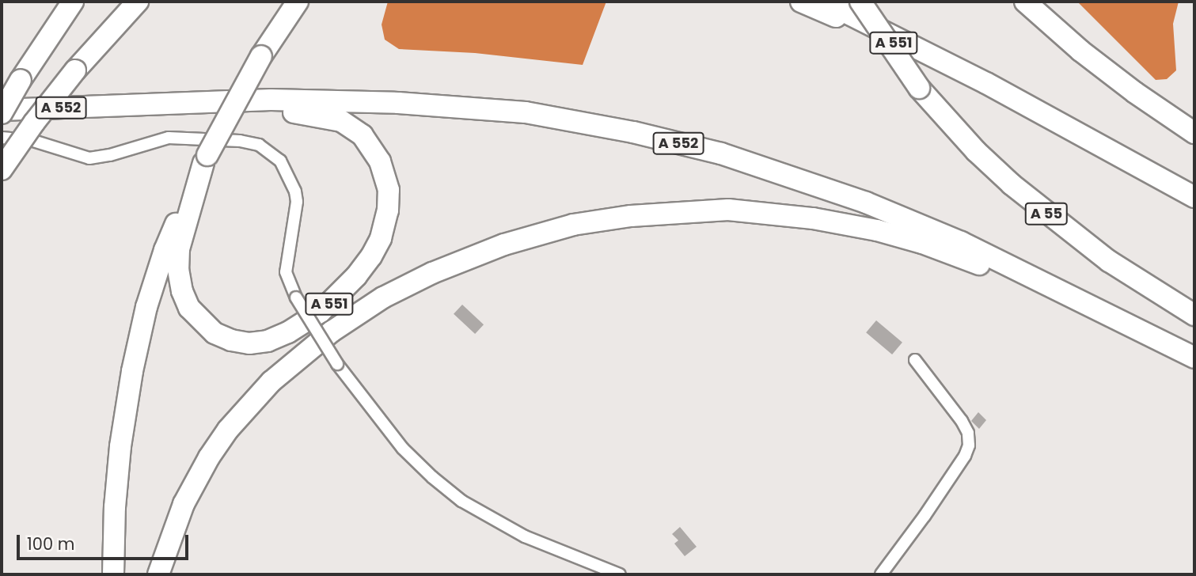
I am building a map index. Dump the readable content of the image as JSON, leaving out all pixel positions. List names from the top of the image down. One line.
{"streets":{"highway":["A 551","A 552","A 55"]},"crossings":[["A 551","A 552"]],"scale_bar":"100 m"}
